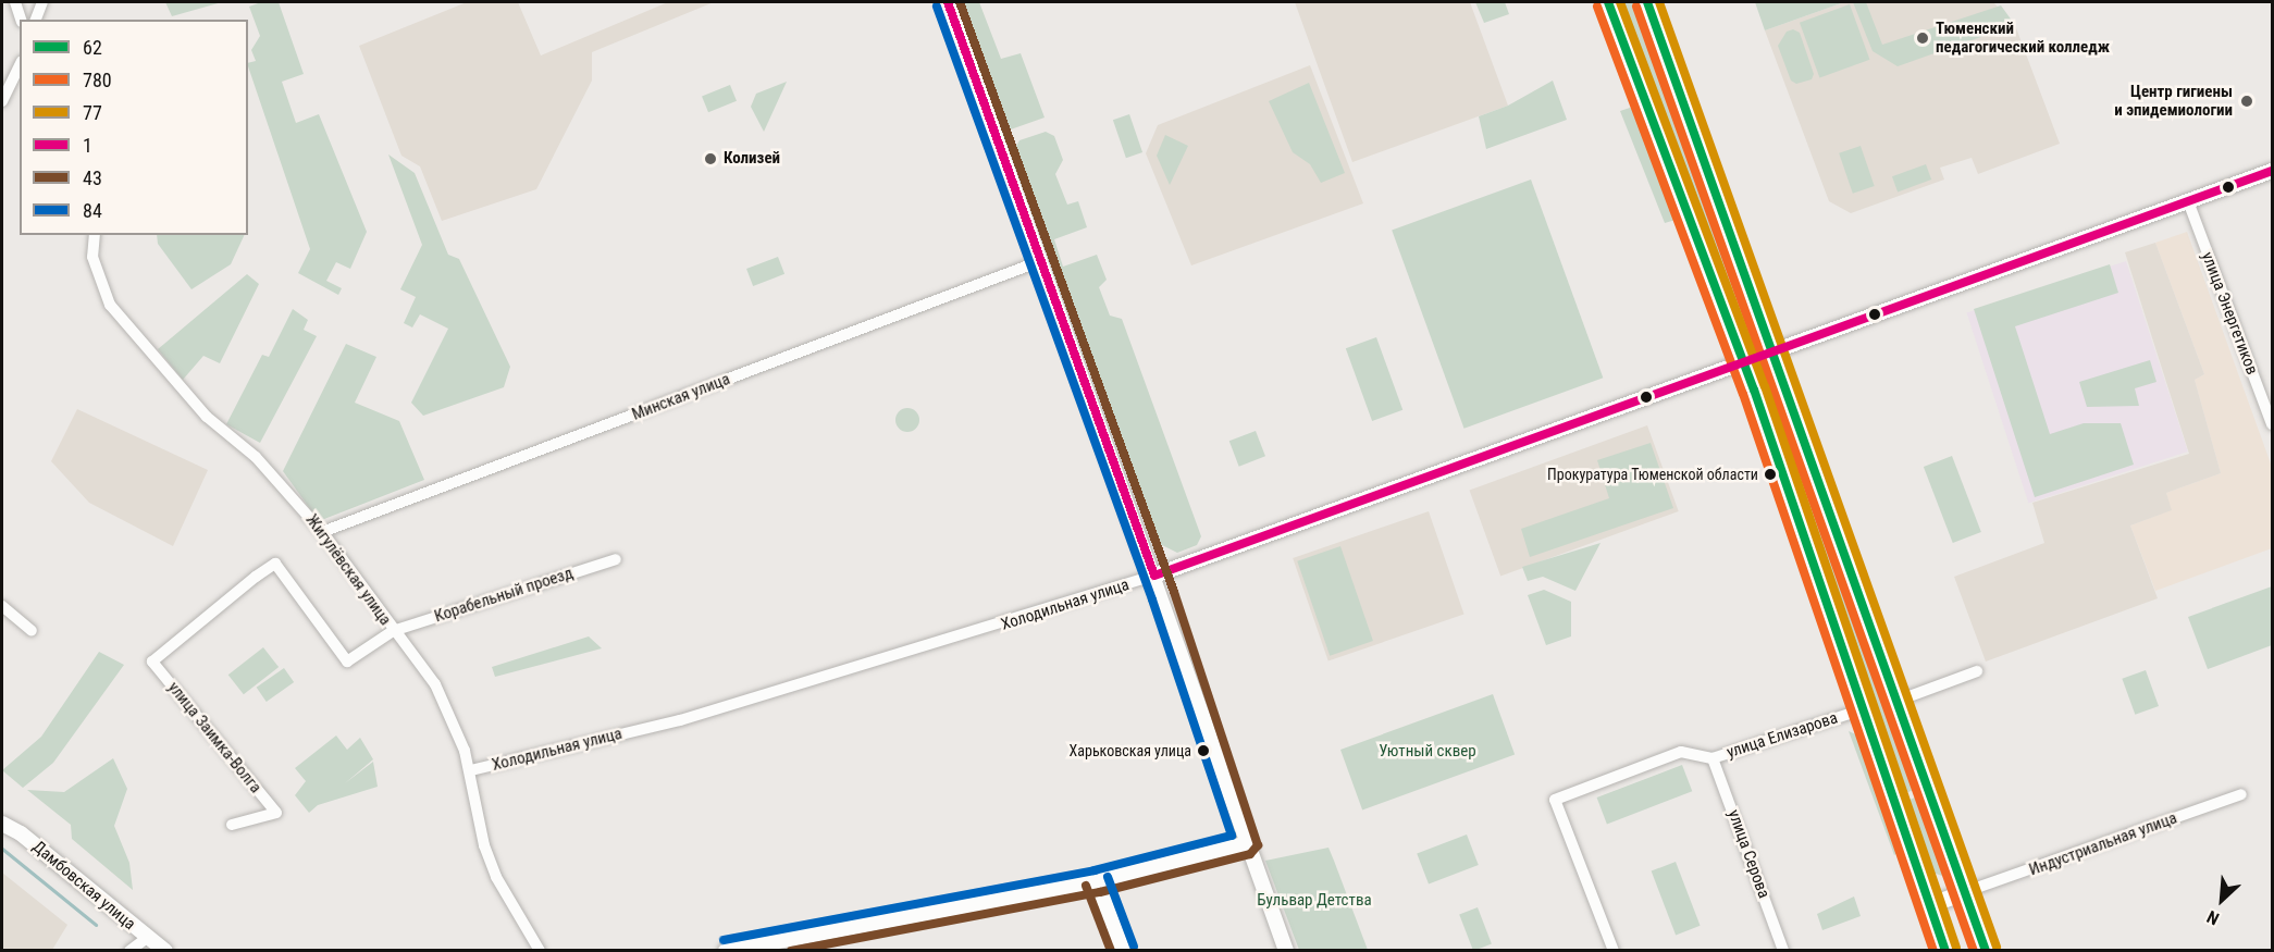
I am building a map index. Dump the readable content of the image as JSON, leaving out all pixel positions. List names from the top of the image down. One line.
{"streets":{"street":["улица Энергетиков","Минская улица","Жигулёвская улица","Корабельный проезд","Холодильная улица","улица Елизарова","улица Заимка-Волга","Индустриальная улица","улица Серова","Дамбовская улица"]},"crossings":[["улица Энергетиков","Холодильная улица"],["Минская улица","Жигулёвская улица"],["Жигулёвская улица","Корабельный проезд"],["Жигулёвская улица","Холодильная улица"],["Корабельный проезд","улица Заимка-Волга"],["улица Елизарова","улица Серова"]],"parks":["Уютный сквер","Бульвар Детства"],"places":["Тюменский педагогический колледж","Центр гигиены и эпидемиологии","Колизей","Прокуратура Тюменской области","Харьковская улица"],"lines":["transit line 62","transit line 77","transit line 1","transit line 43","transit line 780","transit line 84"],"legend":["62","780","77","1","43","84"],"north":"bottom left"}
